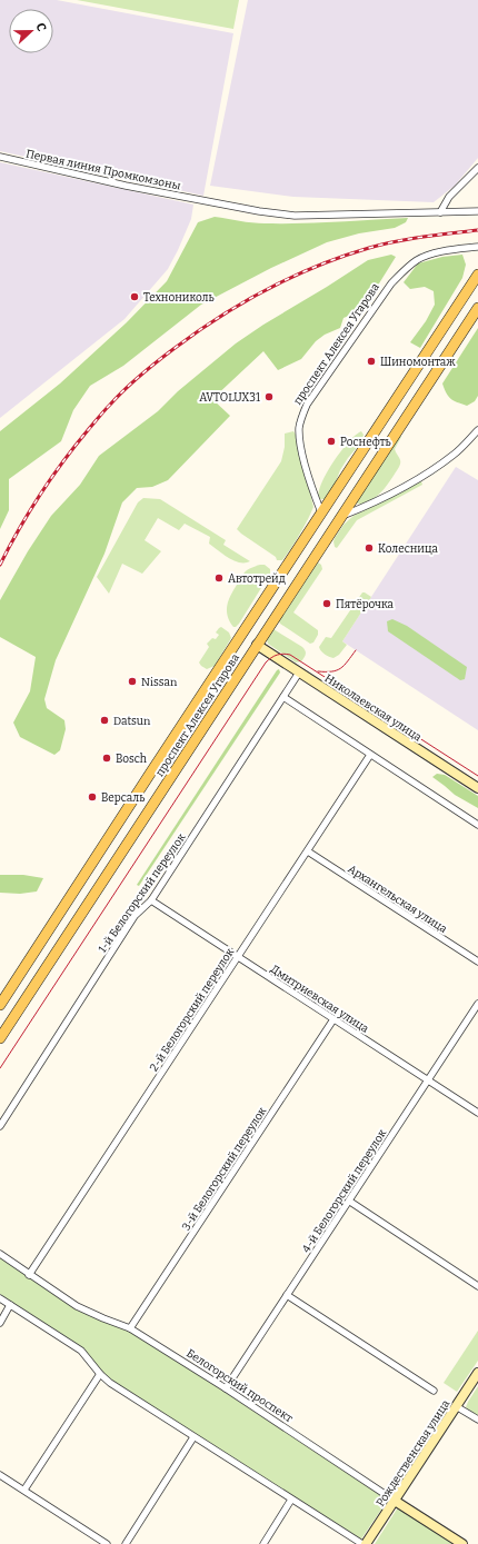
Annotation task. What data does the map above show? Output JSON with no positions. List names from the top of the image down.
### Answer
{
  "streets": {
    "main road": [
      "проспект Алексея Угарова",
      "Николаевская улица",
      "Белогорский проспект",
      "Рождественская улица"
    ],
    "street": [
      "Первая линия Промкомзоны",
      "1-й Белогорский переулок",
      "Архангельская улица",
      "Дмитриевская улица",
      "2-й Белогорский переулок",
      "3-й Белогорский переулок",
      "4-й Белогорский переулок"
    ]
  },
  "crossings": [
    ["проспект Алексея Угарова", "Николаевская улица"],
    ["Николаевская улица", "1-й Белогорский переулок"],
    ["1-й Белогорский переулок", "Дмитриевская улица"],
    ["Архангельская улица", "2-й Белогорский переулок"],
    ["Дмитриевская улица", "2-й Белогорский переулок"],
    ["Дмитриевская улица", "3-й Белогорский переулок"],
    ["Дмитриевская улица", "4-й Белогорский переулок"],
    ["2-й Белогорский переулок", "Белогорский проспект"],
    ["3-й Белогорский переулок", "Белогорский проспект"],
    ["4-й Белогорский переулок", "Белогорский проспект"],
    ["Белогорский проспект", "Рождественская улица"]
  ],
  "places": [
    "Технониколь",
    "Шиномонтаж",
    "AVTOLUX31",
    "Роснефть",
    "Колесница",
    "Автотрейд",
    "Пятёрочка",
    "Nissan",
    "Datsun",
    "Bosch",
    "Версаль"
  ],
  "north": "right"
}
